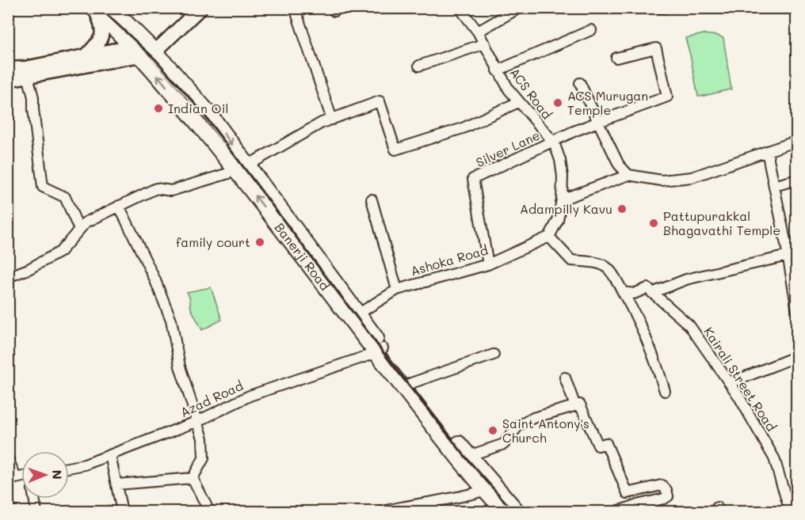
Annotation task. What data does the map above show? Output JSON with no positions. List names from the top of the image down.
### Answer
{
  "streets": {
    "main road": ["Banerji Road"],
    "street": [
      "ACS Road",
      "Silver Lane",
      "Ashoka Road",
      "Kairali Street Road",
      "Azad Road"
    ]
  },
  "crossings": [
    ["ACS Road", "Silver Lane"],
    ["Silver Lane", "Ashoka Road"],
    ["Banerji Road", "Ashoka Road"],
    ["Banerji Road", "Azad Road"]
  ],
  "places": [
    "ACS Murugan Temple",
    "Indian Oil",
    "Adampilly Kavu",
    "Pattupurakkal Bhagavathi Temple",
    "family court",
    "Saint Antony's Church"
  ],
  "north": "right"
}
